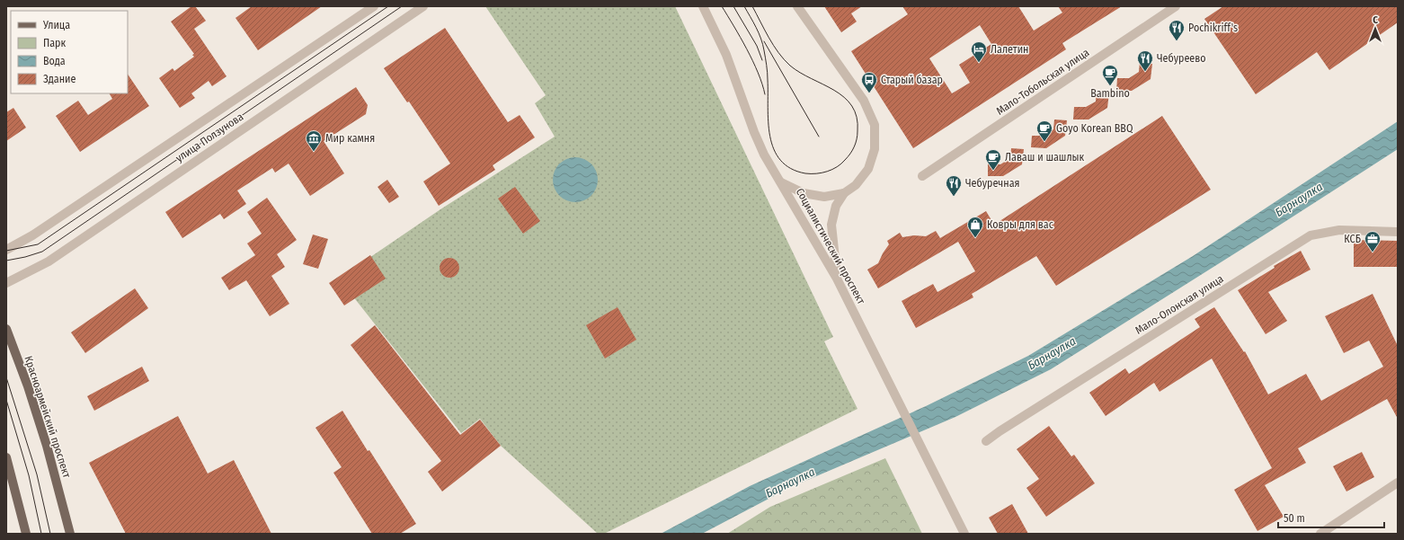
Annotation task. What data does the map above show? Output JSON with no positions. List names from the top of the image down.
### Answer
{
  "streets": {
    "main road": ["Красноармейский проспект"],
    "street": [
      "Мало-Тобольская улица",
      "улица Ползунова",
      "Социалистический проспект",
      "Мало-Олонская улица"
    ]
  },
  "water": ["Барнаулка"],
  "places": {
    "restaurant": ["Pochikriff's", "Чебуреево", "Чебуречная"],
    "hotel": ["Лалетин"],
    "cafe": ["Bambino", "Goyo Korean BBQ", "Лаваш и шашлык"],
    "bus stop": ["Старый базар"],
    "museum": ["Мир камня"],
    "shop": ["Ковры для вас"],
    "office": ["КСБ"]
  },
  "legend": [
    "Улица",
    "Парк",
    "Вода",
    "Здание"
  ],
  "scale_bar": "50 m",
  "north": "top"
}
